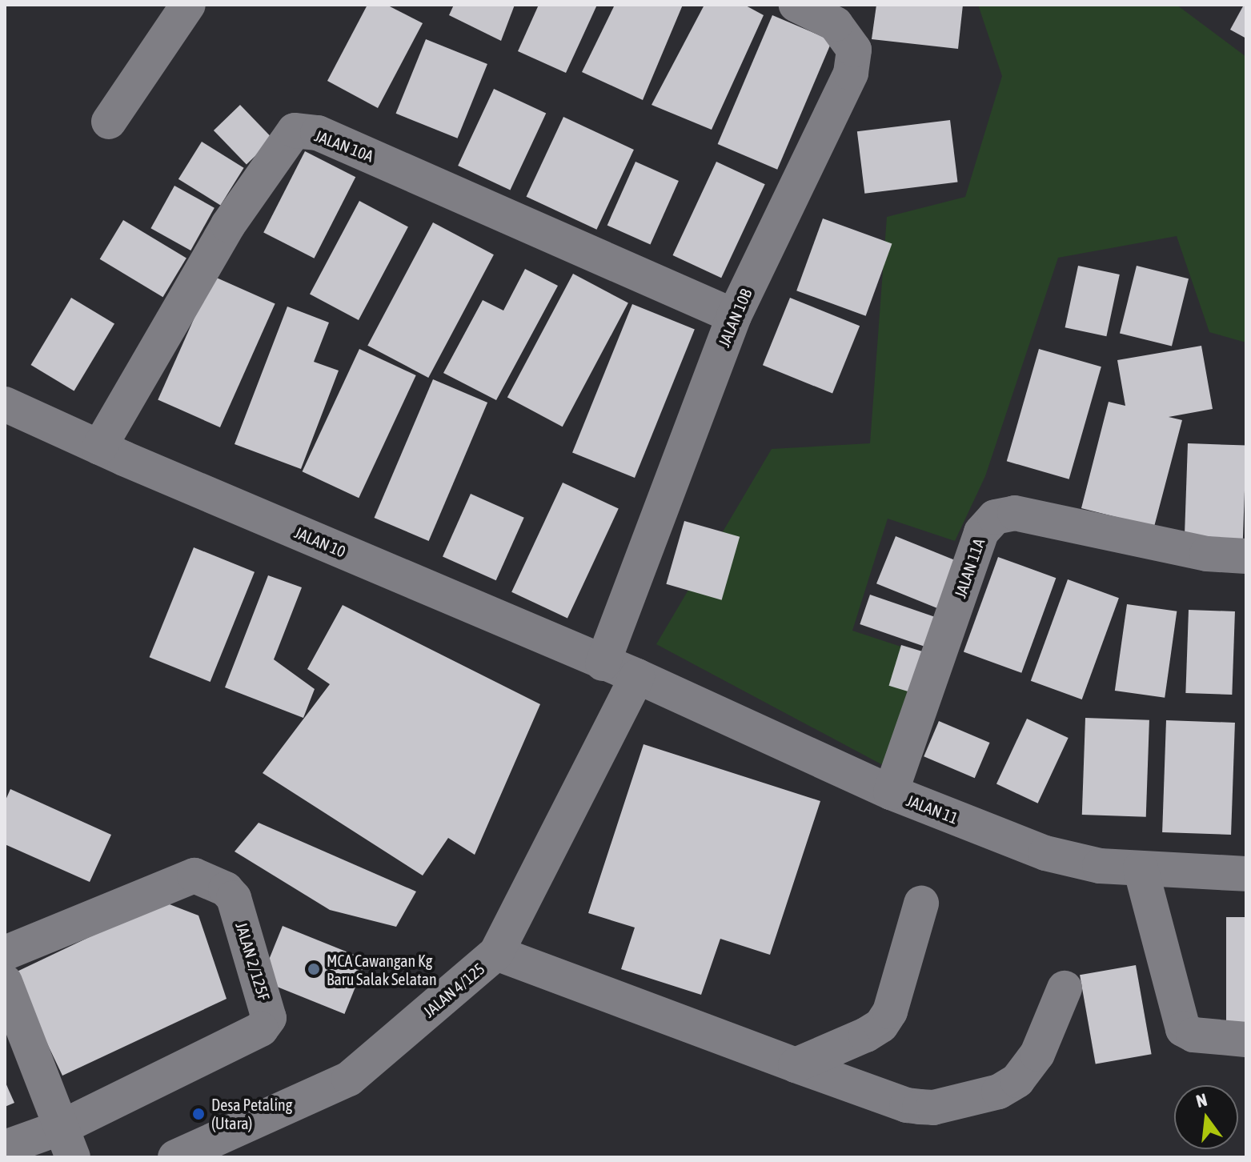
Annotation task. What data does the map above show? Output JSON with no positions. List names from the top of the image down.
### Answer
{
  "streets": {
    "street": [
      "JALAN 10A",
      "JALAN 10B",
      "JALAN 10",
      "JALAN 11A",
      "JALAN 11",
      "JALAN 2/125F",
      "JALAN 4/125"
    ]
  },
  "crossings": [
    ["JALAN 10A", "JALAN 10B"],
    ["JALAN 10A", "JALAN 10"],
    ["JALAN 10B", "JALAN 10"],
    ["JALAN 10", "JALAN 11"],
    ["JALAN 10", "JALAN 4/125"],
    ["JALAN 11A", "JALAN 11"],
    ["JALAN 11", "JALAN 4/125"]
  ],
  "places": ["MCA Cawangan Kg Baru Salak Selatan", "Desa Petaling (Utara)"],
  "north": "top"
}
